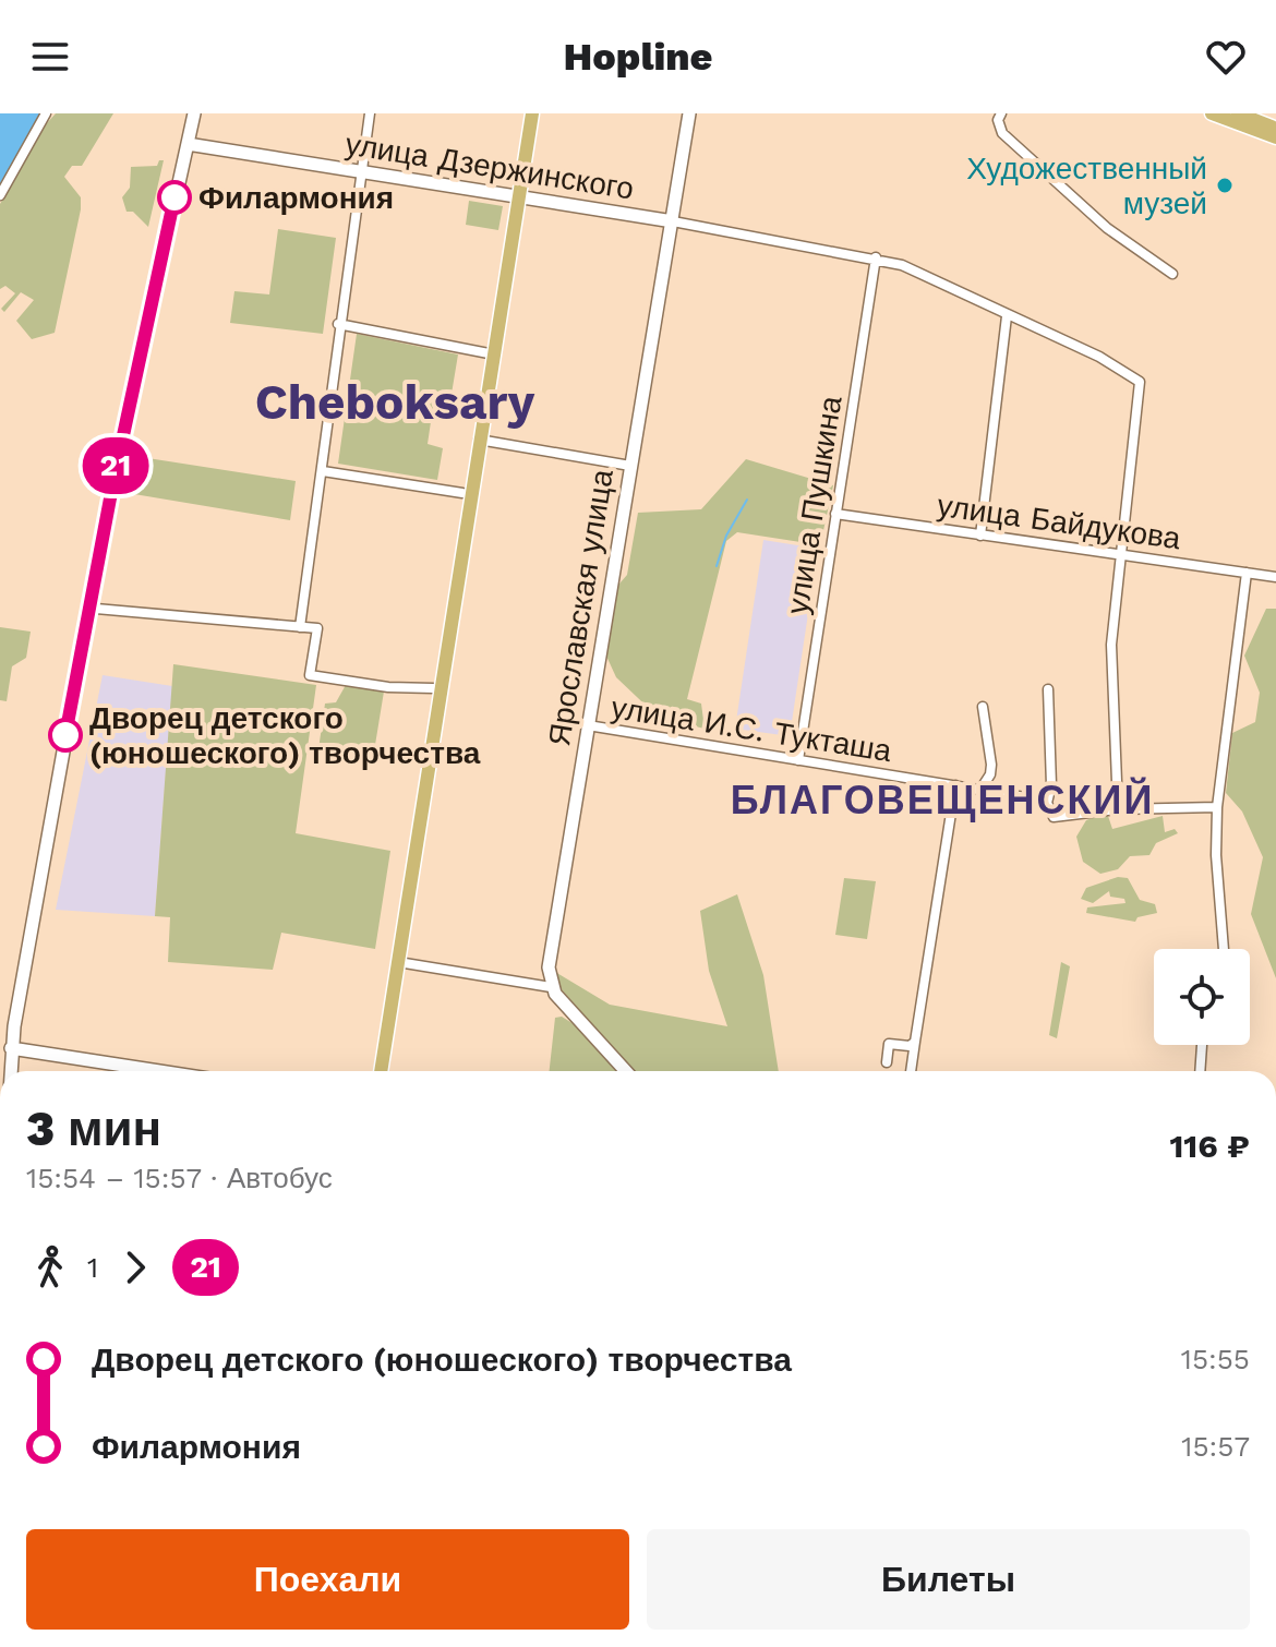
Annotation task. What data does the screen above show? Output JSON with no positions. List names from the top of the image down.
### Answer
{
  "streets": {
    "street": [
      "улица Дзержинского",
      "улица Пушкина",
      "улица Байдукова",
      "Ярославская улица",
      "улица И.С. Тукташа"
    ]
  },
  "crossings": [
    ["улица Дзержинского", "Ярославская улица"],
    ["улица Пушкина", "улица Байдукова"],
    ["улица Пушкина", "улица И.С. Тукташа"],
    ["Ярославская улица", "улица И.С. Тукташа"]
  ],
  "districts": ["Cheboksary", "БЛАГОВЕЩЕНСКИЙ"],
  "places": ["Художественный музей", "Филармония", "Дворец детского (юношеского) творчества"],
  "lines": ["bus line 21"],
  "page": {
    "header": "Hopline",
    "on_map": "21",
    "heading": ["3 мин", "15:54 – 15:57 · Автобус", "116 ₽"],
    "legs": ["1", "21"],
    "list": [
      {
        "name": "Дворец детского (юношеского) творчества",
        "value": "15:55"
      },
      {
        "name": "Филармония",
        "value": "15:57"
      }
    ],
    "buttons": ["Поехали", "Билеты"]
  }
}
